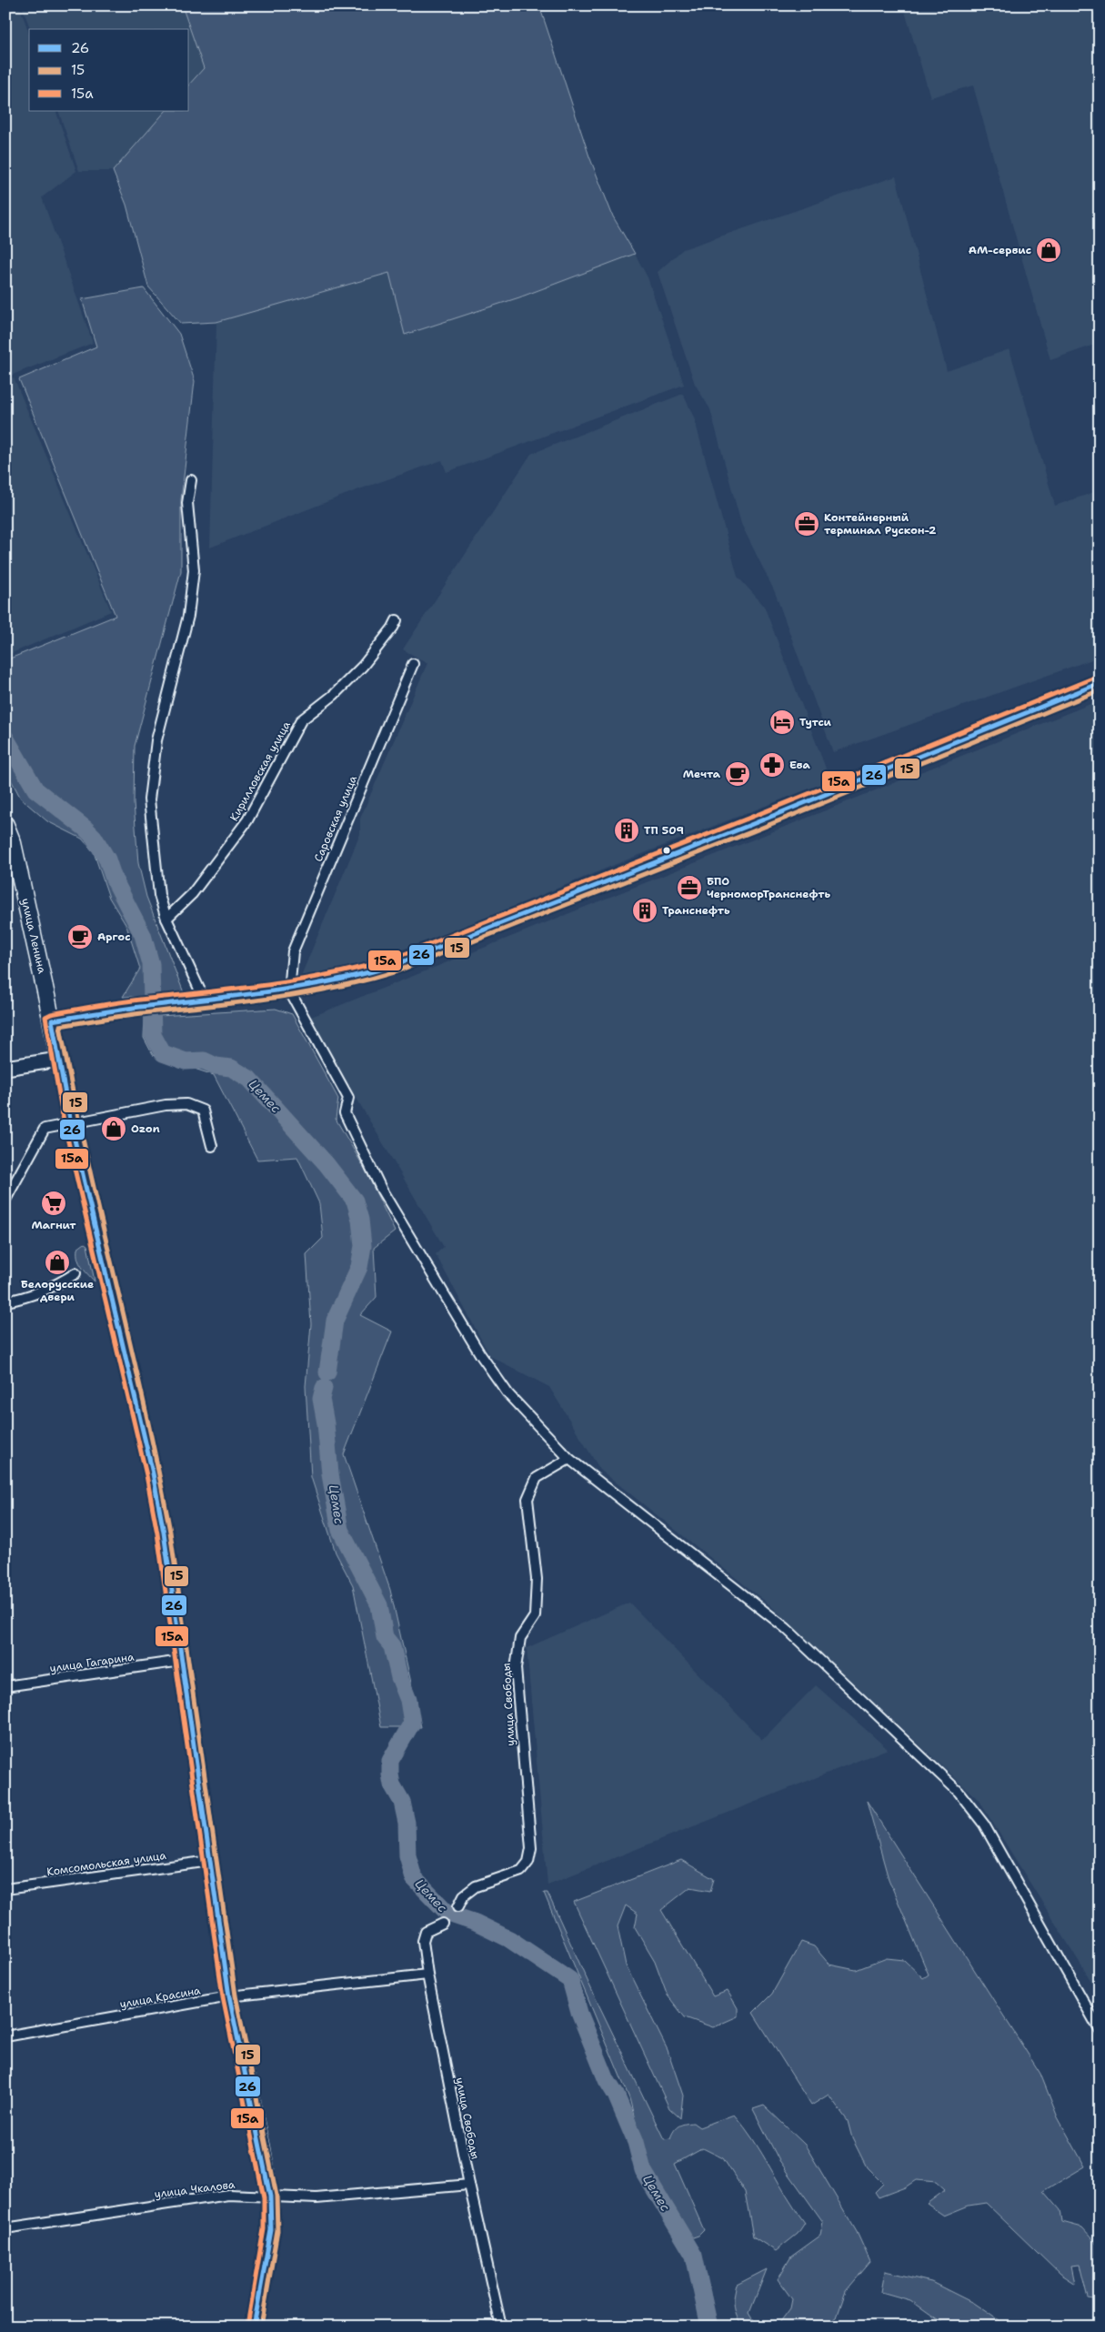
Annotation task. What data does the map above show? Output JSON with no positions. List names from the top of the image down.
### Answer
{
  "streets": {
    "highway": ["улица Ленина"],
    "street": [
      "Кирилловская улица",
      "Саровская улица",
      "улица Гагарина",
      "улица Свободы",
      "Комсомольская улица",
      "улица Красина",
      "улица Чкалова"
    ]
  },
  "crossings": [
    ["улица Свободы", "улица Красина"],
    ["улица Свободы", "улица Чкалова"]
  ],
  "water": ["Цемес"],
  "places": {
    "shop": ["АМ-сервис", "Ozon", "Белорусские двери"],
    "office": ["Контейнерный терминал Рускон-2", "БПО ЧерноморТранснефть"],
    "hotel": ["Тутси"],
    "pharmacy": ["Ева"],
    "cafe": ["Мечта", "Аргос"],
    "building": ["ТП 509", "Транснефть"],
    "supermarket": ["Магнит"]
  },
  "lines": ["transit line 15а", "transit line 26", "transit line 15"],
  "legend": ["26", "15", "15а"]
}
